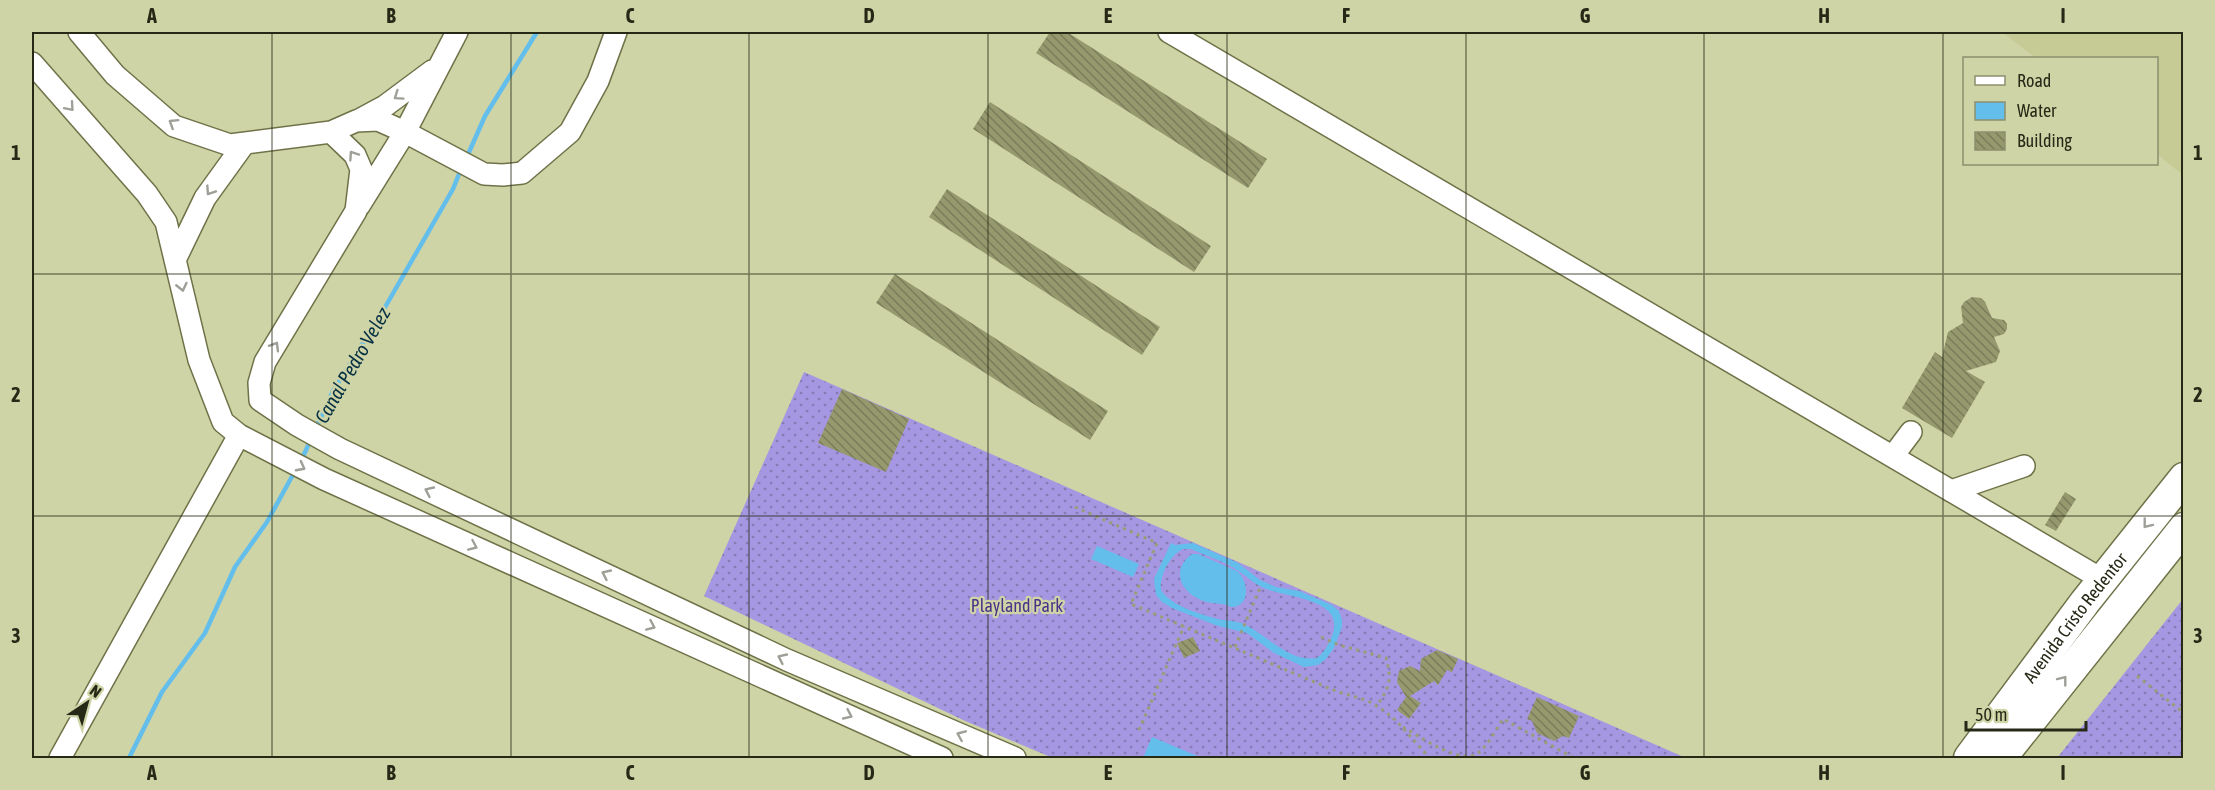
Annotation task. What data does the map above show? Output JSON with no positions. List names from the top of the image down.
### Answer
{
  "streets": {
    "highway": ["Avenida Cristo Redentor"]
  },
  "water": ["Canal Pedro Velez"],
  "parks": ["Playland Park"],
  "legend": ["Road", "Water", "Building"],
  "scale_bar": "50 m",
  "north": "top right",
  "grid": {
    "columns": [
      "A",
      "B",
      "C",
      "D",
      "E",
      "F",
      "G",
      "H",
      "I"
    ],
    "rows": ["1", "2", "3"]
  }
}
